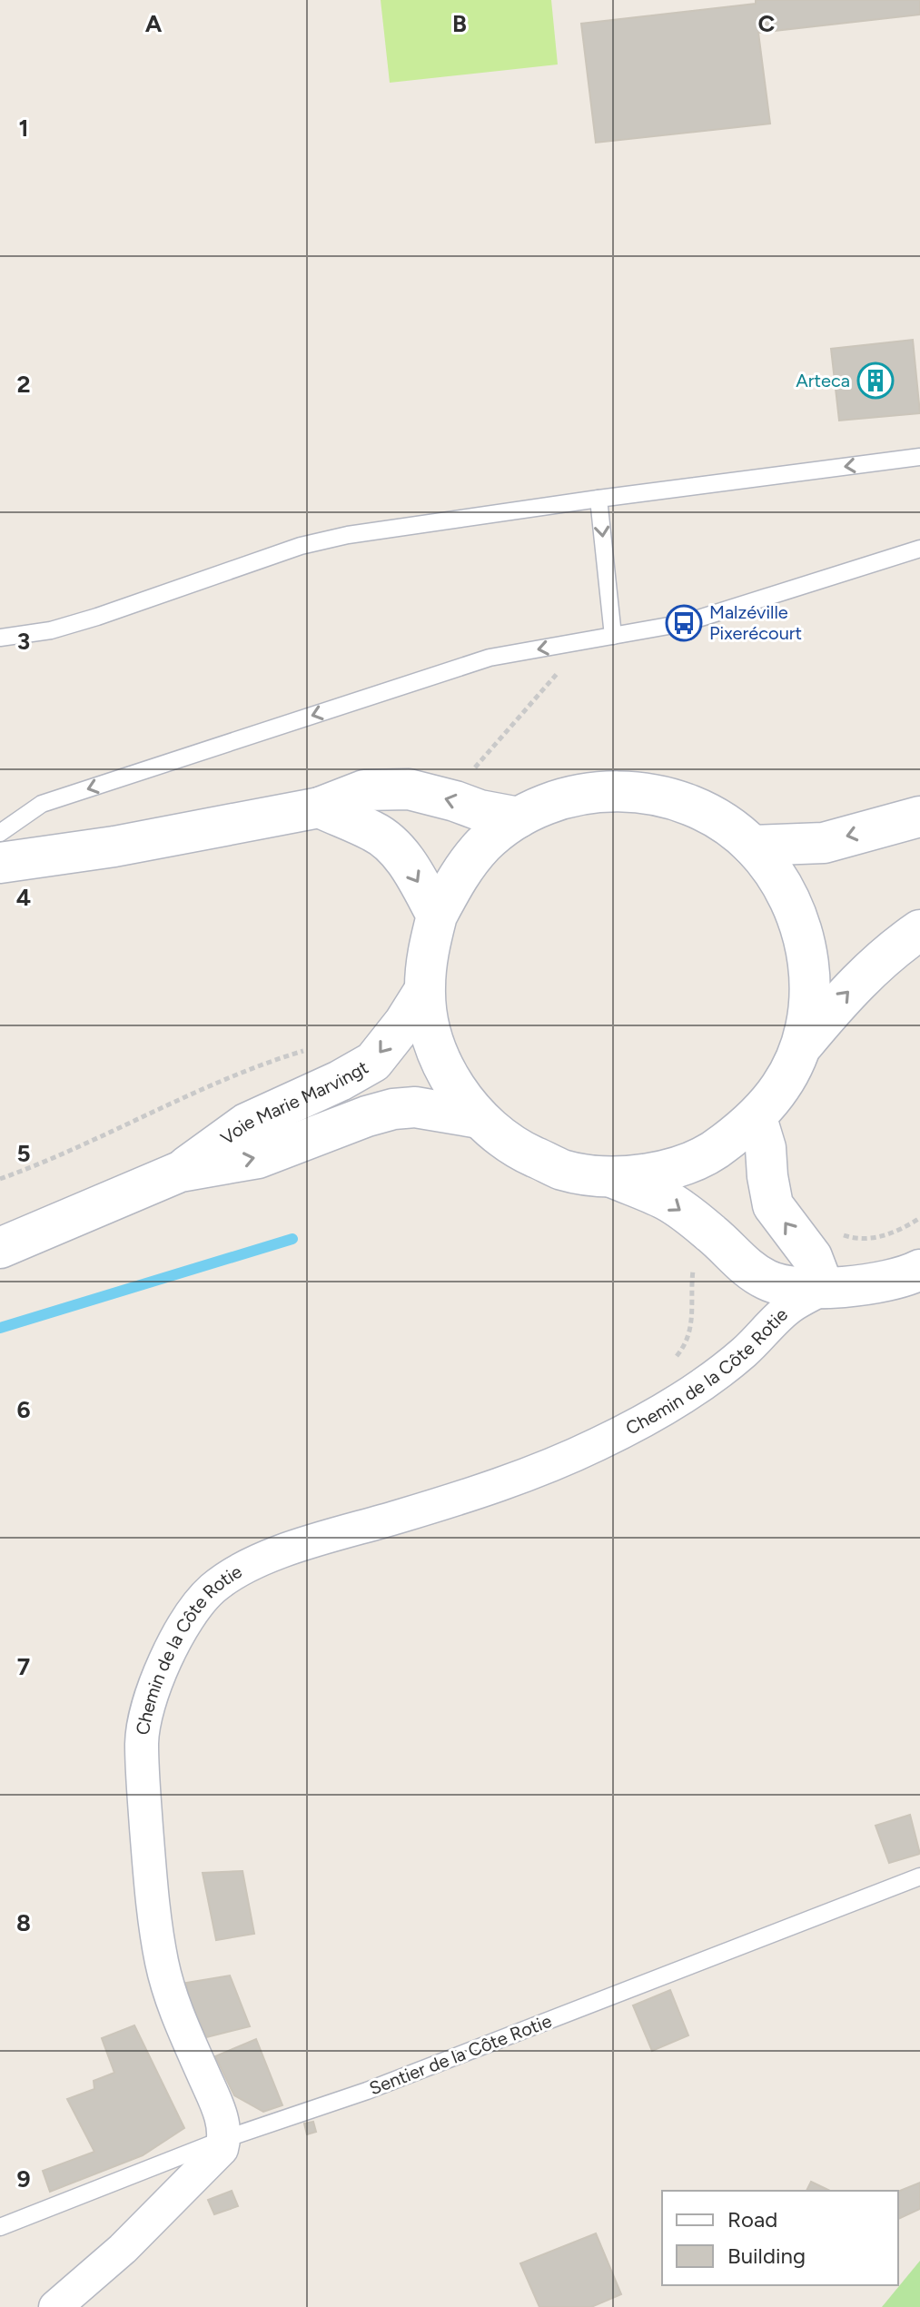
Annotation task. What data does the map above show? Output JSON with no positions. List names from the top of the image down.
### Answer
{
  "streets": {
    "main road": ["Voie Marie Marvingt"],
    "street": ["Chemin de la Côte Rotie"],
    "lane": ["Sentier de la Côte Rotie"]
  },
  "crossings": [
    ["Chemin de la Côte Rotie", "Sentier de la Côte Rotie"]
  ],
  "places": {
    "building": ["Arteca"],
    "bus stop": ["Malzéville Pixerécourt"]
  },
  "legend": ["Road", "Building"],
  "grid": {
    "columns": ["A", "B", "C"],
    "rows": [
      "1",
      "2",
      "3",
      "4",
      "5",
      "6",
      "7",
      "8",
      "9"
    ]
  }
}
